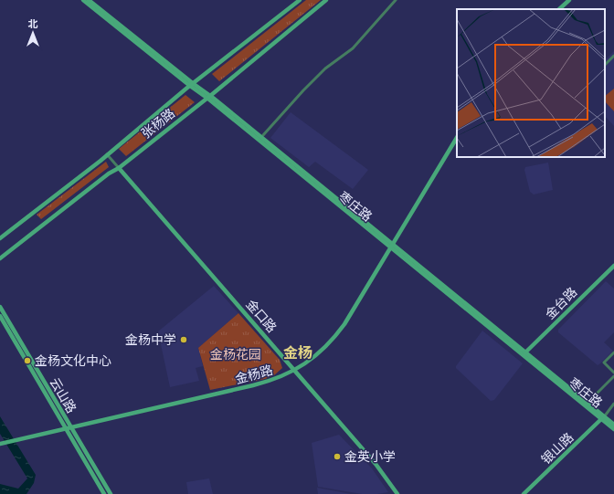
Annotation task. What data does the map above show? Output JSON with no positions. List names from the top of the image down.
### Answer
{
  "streets": {
    "street": [
      "张杨路",
      "枣庄路",
      "金台路",
      "金口路",
      "金杨路",
      "云山路",
      "银山路"
    ]
  },
  "crossings": [
    ["张杨路", "枣庄路"],
    ["张杨路", "金口路"],
    ["枣庄路", "金台路"],
    ["枣庄路", "金杨路"],
    ["枣庄路", "银山路"],
    ["金口路", "金杨路"],
    ["金杨路", "云山路"]
  ],
  "districts": ["金杨"],
  "parks": ["金杨花园"],
  "places": ["金杨中学", "金杨文化中心", "金英小学"],
  "north": "top"
}
